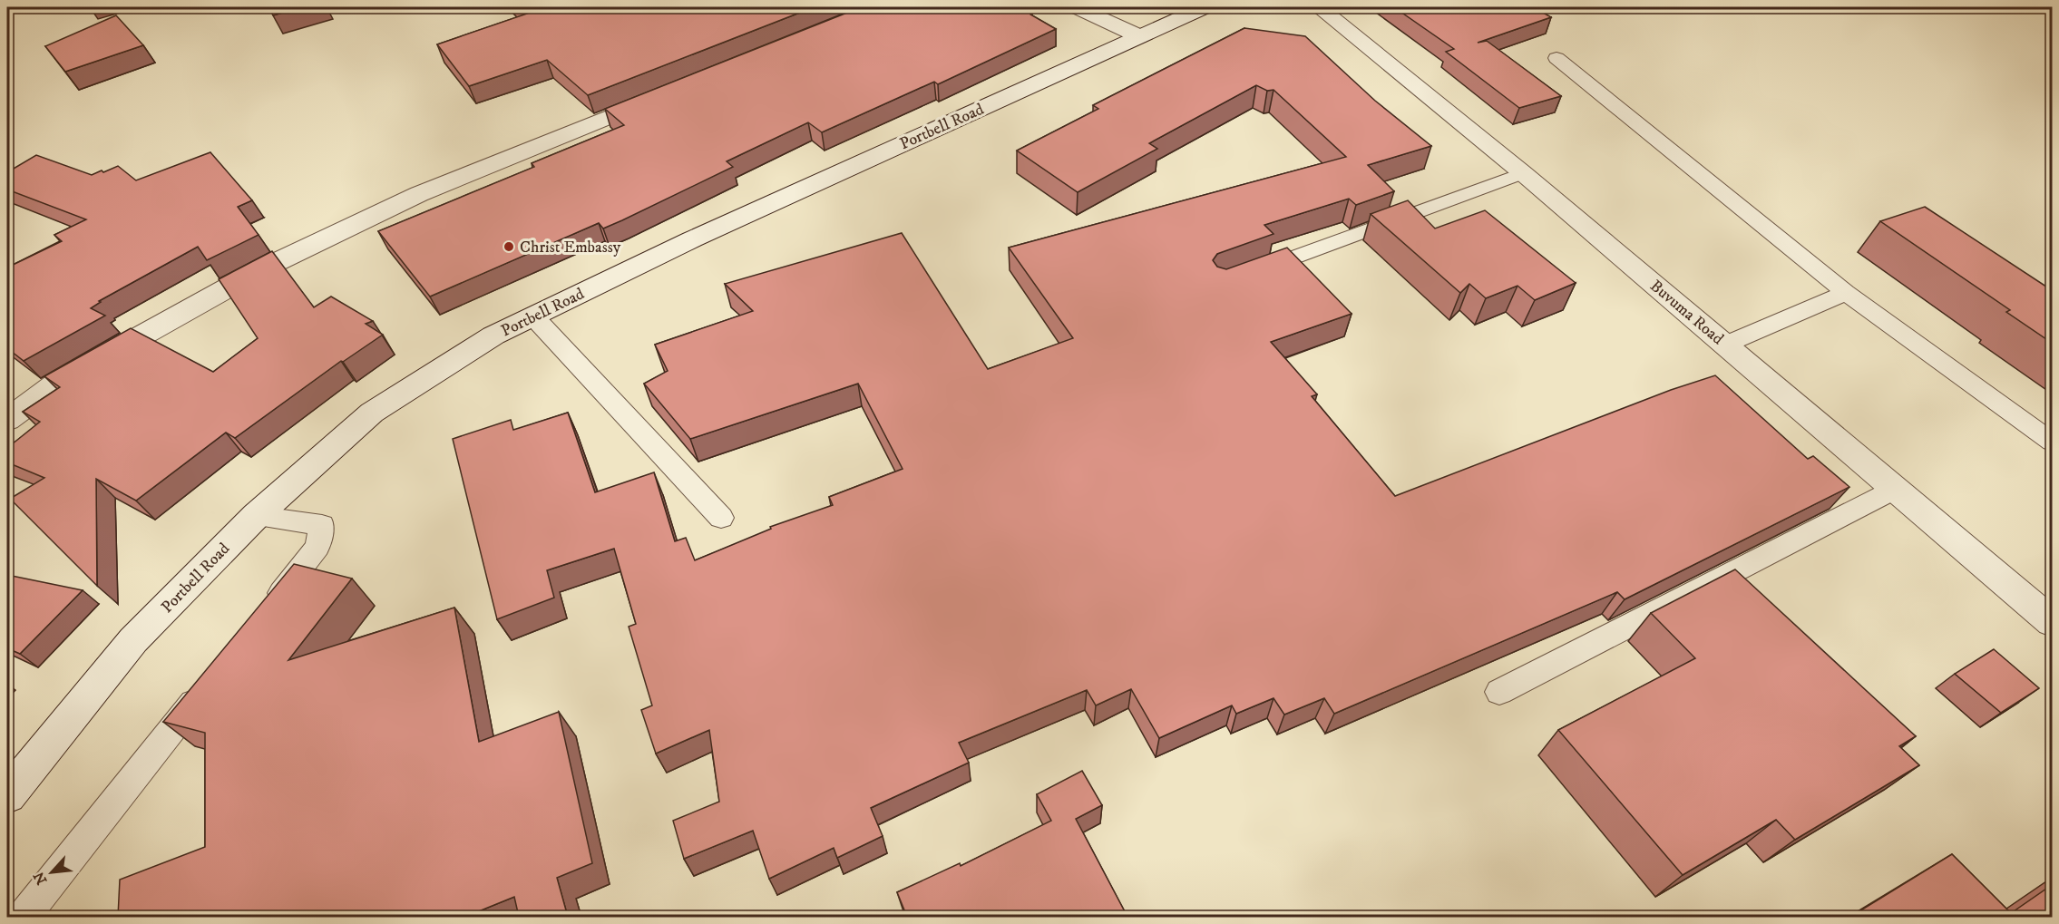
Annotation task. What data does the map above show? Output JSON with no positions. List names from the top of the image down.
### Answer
{
  "streets": {
    "street": ["Portbell Road", "Buvuma Road"]
  },
  "places": ["Christ Embassy"],
  "north": "bottom left"
}
